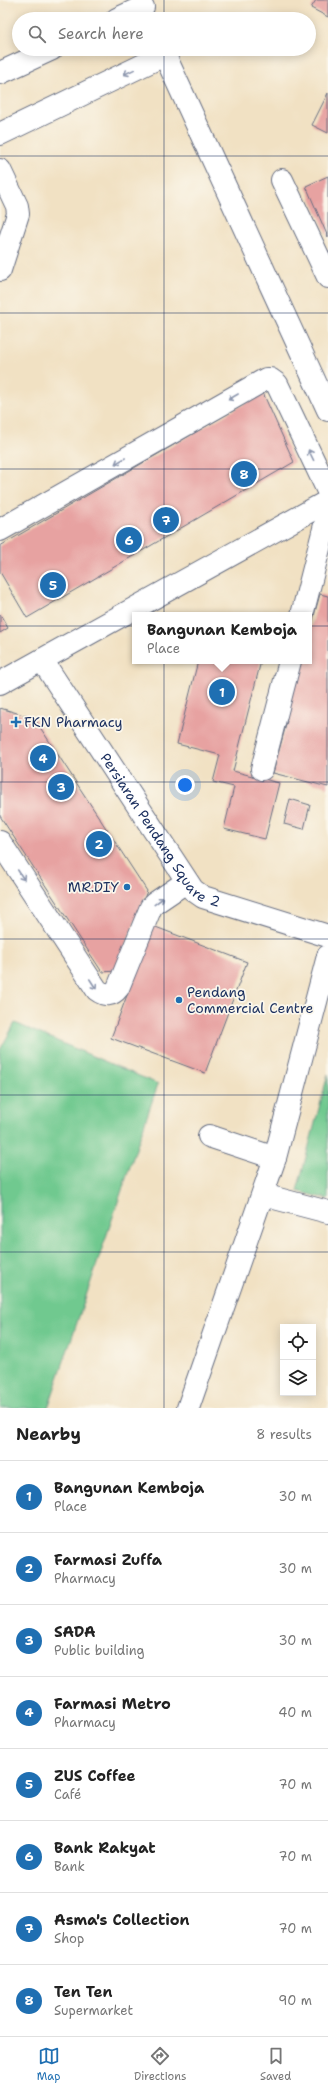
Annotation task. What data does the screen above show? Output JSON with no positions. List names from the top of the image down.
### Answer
{
  "streets": {
    "street": ["Persiaran Pendang Square 2"]
  },
  "places": {
    "health": ["FKN Pharmacy"],
    "other": ["MR.DIY", "Pendang Commercial Centre"]
  },
  "page": {
    "search": "Search here",
    "pins": [
      "8",
      "7",
      "6",
      "5",
      "1",
      "4",
      "3",
      "2"
    ],
    "popup": ["Bangunan Kemboja", "Place"],
    "heading": ["Nearby", "8 results"],
    "list": [
      {
        "mark": "1",
        "name": "Bangunan Kemboja",
        "note": "Place",
        "value": "30 m"
      },
      {
        "mark": "2",
        "name": "Farmasi Zuffa",
        "note": "Pharmacy",
        "value": "30 m"
      },
      {
        "mark": "3",
        "name": "SADA",
        "note": "Public building",
        "value": "30 m"
      },
      {
        "mark": "4",
        "name": "Farmasi Metro",
        "note": "Pharmacy",
        "value": "40 m"
      },
      {
        "mark": "5",
        "name": "ZUS Coffee",
        "note": "Café",
        "value": "70 m"
      },
      {
        "mark": "6",
        "name": "Bank Rakyat",
        "note": "Bank",
        "value": "70 m"
      },
      {
        "mark": "7",
        "name": "Asma's Collection",
        "note": "Shop",
        "value": "70 m"
      },
      {
        "mark": "8",
        "name": "Ten Ten",
        "note": "Supermarket",
        "value": "90 m"
      }
    ],
    "nav": ["Map", "Directions", "Saved"]
  }
}
